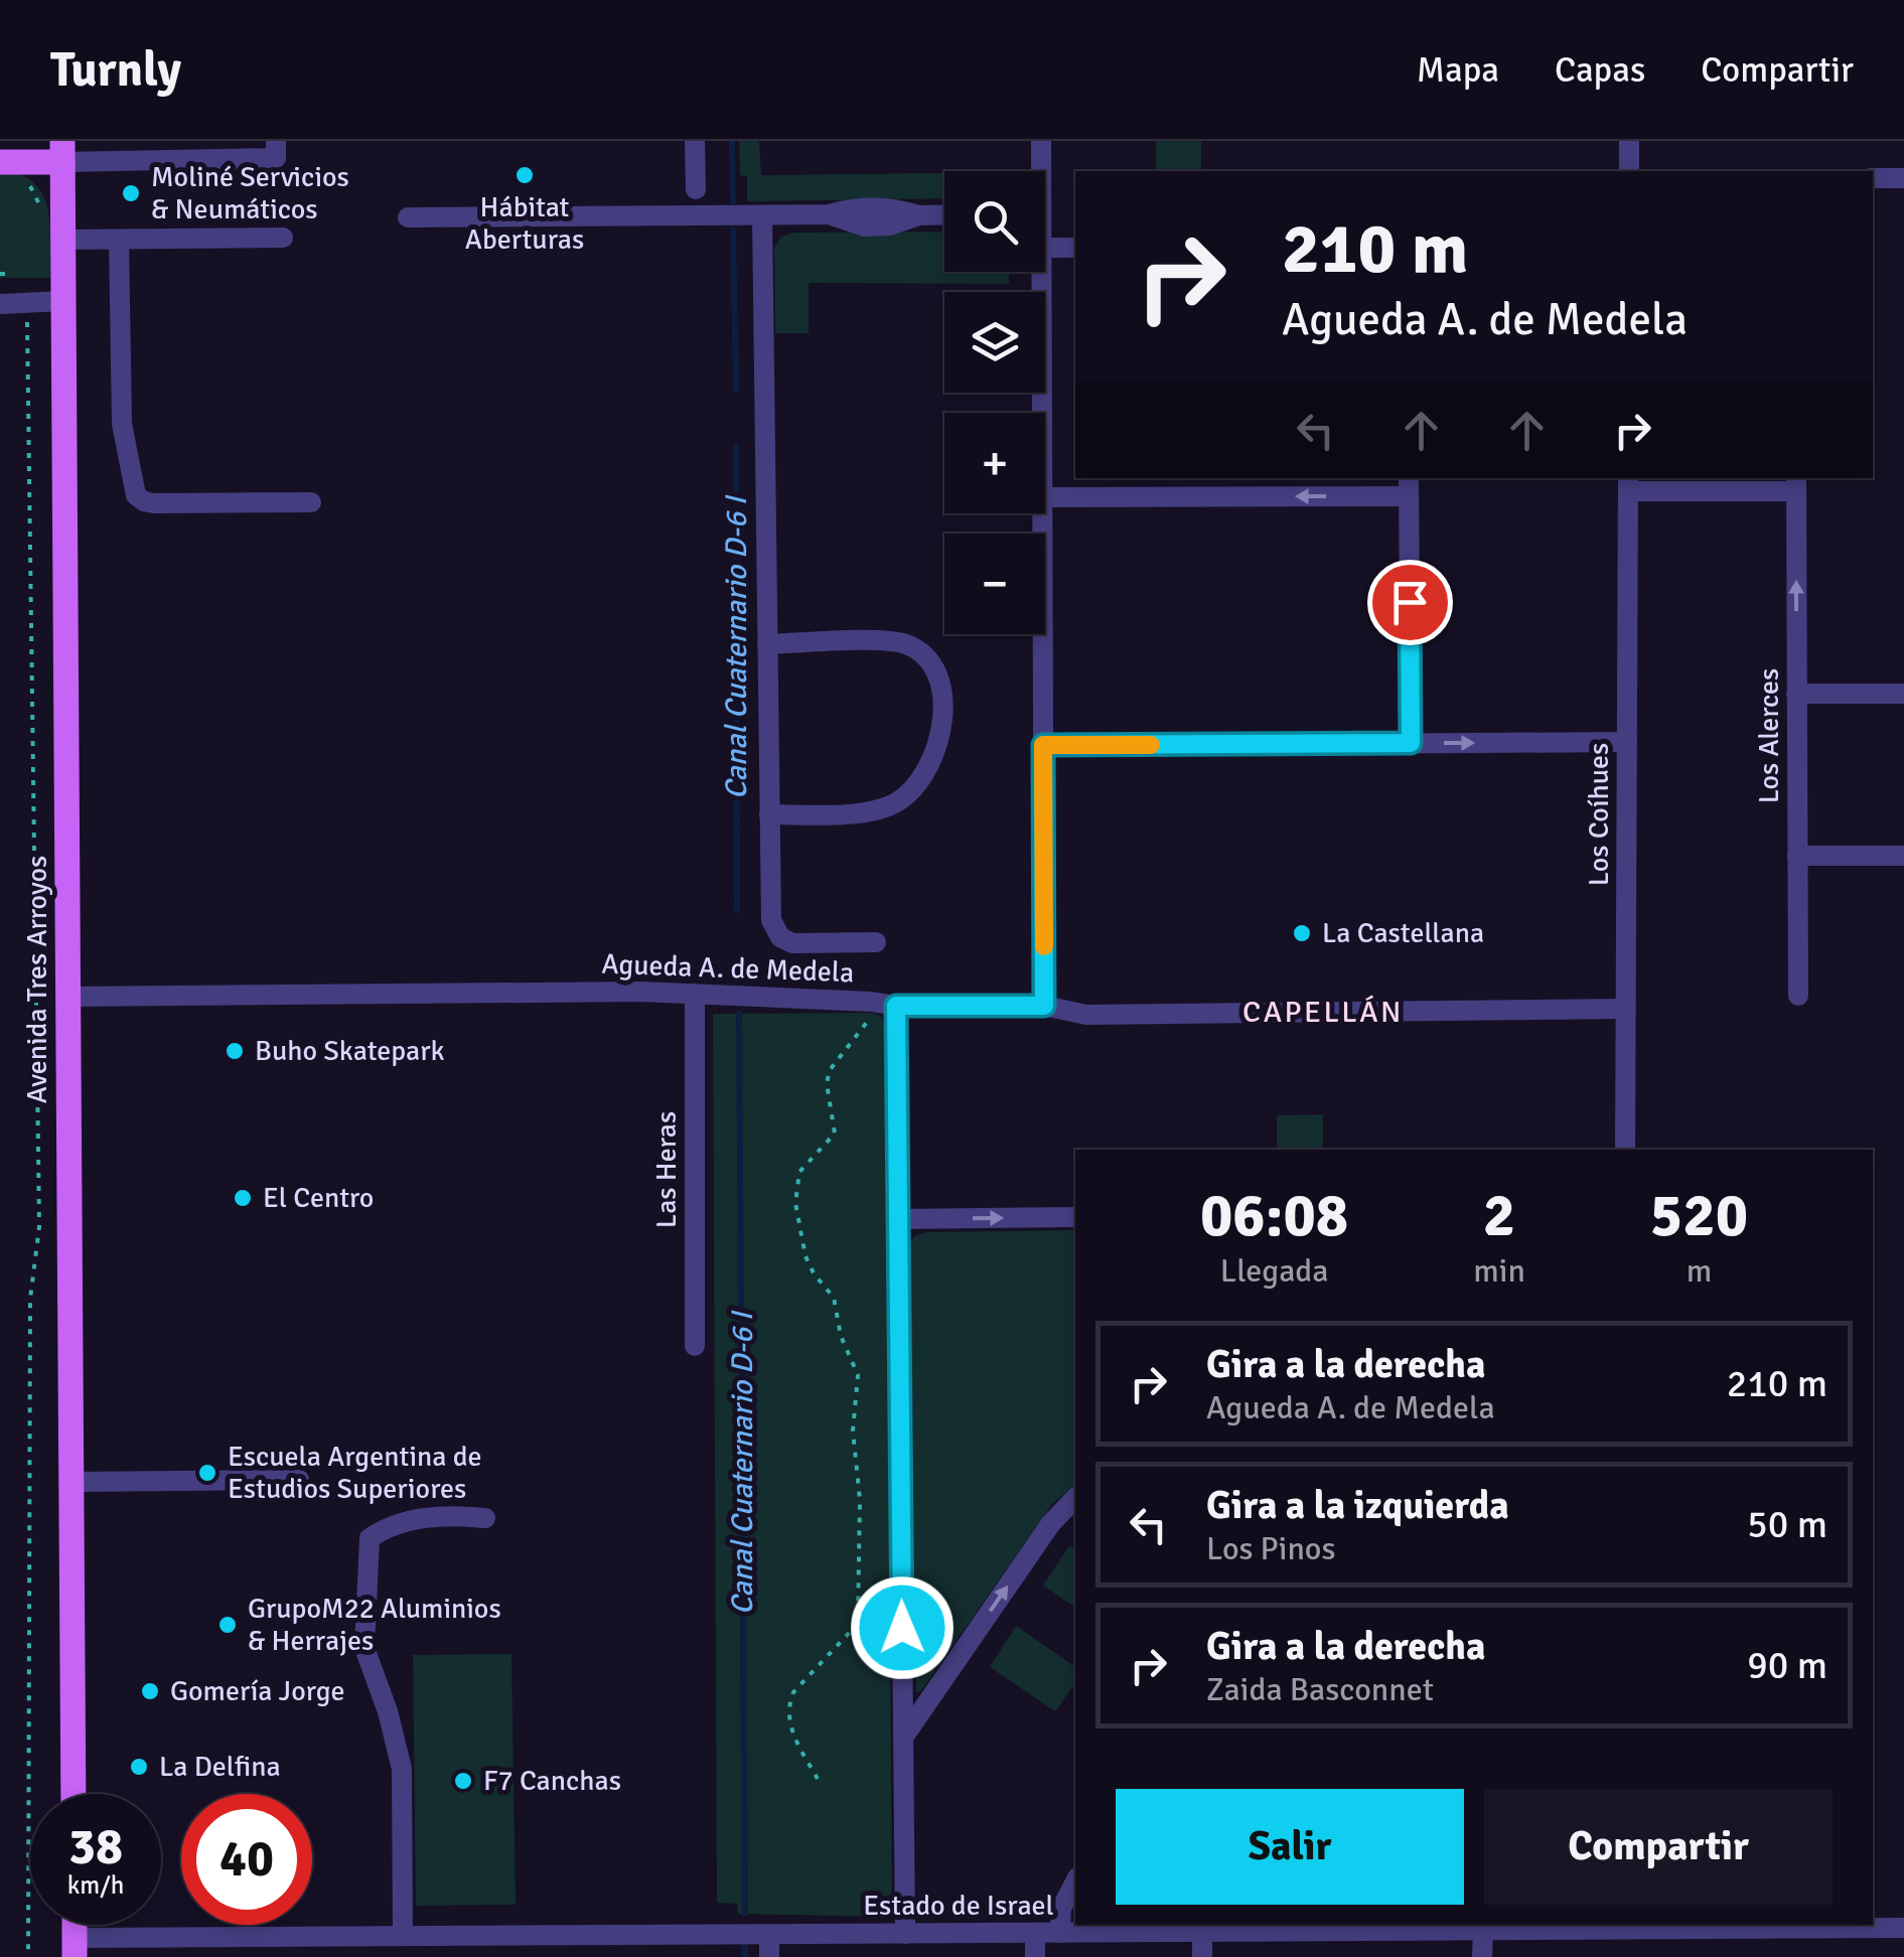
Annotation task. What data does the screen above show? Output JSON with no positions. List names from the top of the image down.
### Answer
{
  "streets": {
    "main road": ["Avenida Tres Arroyos"],
    "street": [
      "Los Alerces",
      "Los Coíhues",
      "Agueda A. de Medela",
      "Las Heras",
      "Estado de Israel"
    ]
  },
  "crossings": [
    ["Los Coíhues", "Agueda A. de Medela"],
    ["Agueda A. de Medela", "Avenida Tres Arroyos"],
    ["Agueda A. de Medela", "Las Heras"]
  ],
  "one_way": ["Los Alerces"],
  "districts": ["CAPELLÁN"],
  "water": ["Canal Cuaternario D-6 I"],
  "places": [
    "Hábitat Aberturas",
    "Moliné Servicios & Neumáticos",
    "La Castellana",
    "Buho Skatepark",
    "El Centro",
    "Escuela Argentina de Estudios Superiores",
    "GrupoM22 Aluminios & Herrajes",
    "Gomería Jorge",
    "La Delfina",
    "F7 Canchas"
  ],
  "page": {
    "header": "Turnly",
    "nav": ["Mapa", "Capas", "Compartir"],
    "map_buttons": ["+", "−"],
    "turn": ["210 m", "Agueda A. de Medela"],
    "eta": [
      "06:08",
      "Llegada",
      "2",
      "min",
      "520",
      "m"
    ],
    "list": [
      {
        "name": "Gira a la derecha",
        "note": "Agueda A. de Medela",
        "value": "210 m"
      },
      {
        "name": "Gira a la izquierda",
        "note": "Los Pinos",
        "value": "50 m"
      },
      {
        "name": "Gira a la derecha",
        "note": "Zaida Basconnet",
        "value": "90 m"
      }
    ],
    "buttons": ["Salir", "Compartir"],
    "speed": "38 km/h",
    "limit": "40"
  }
}
